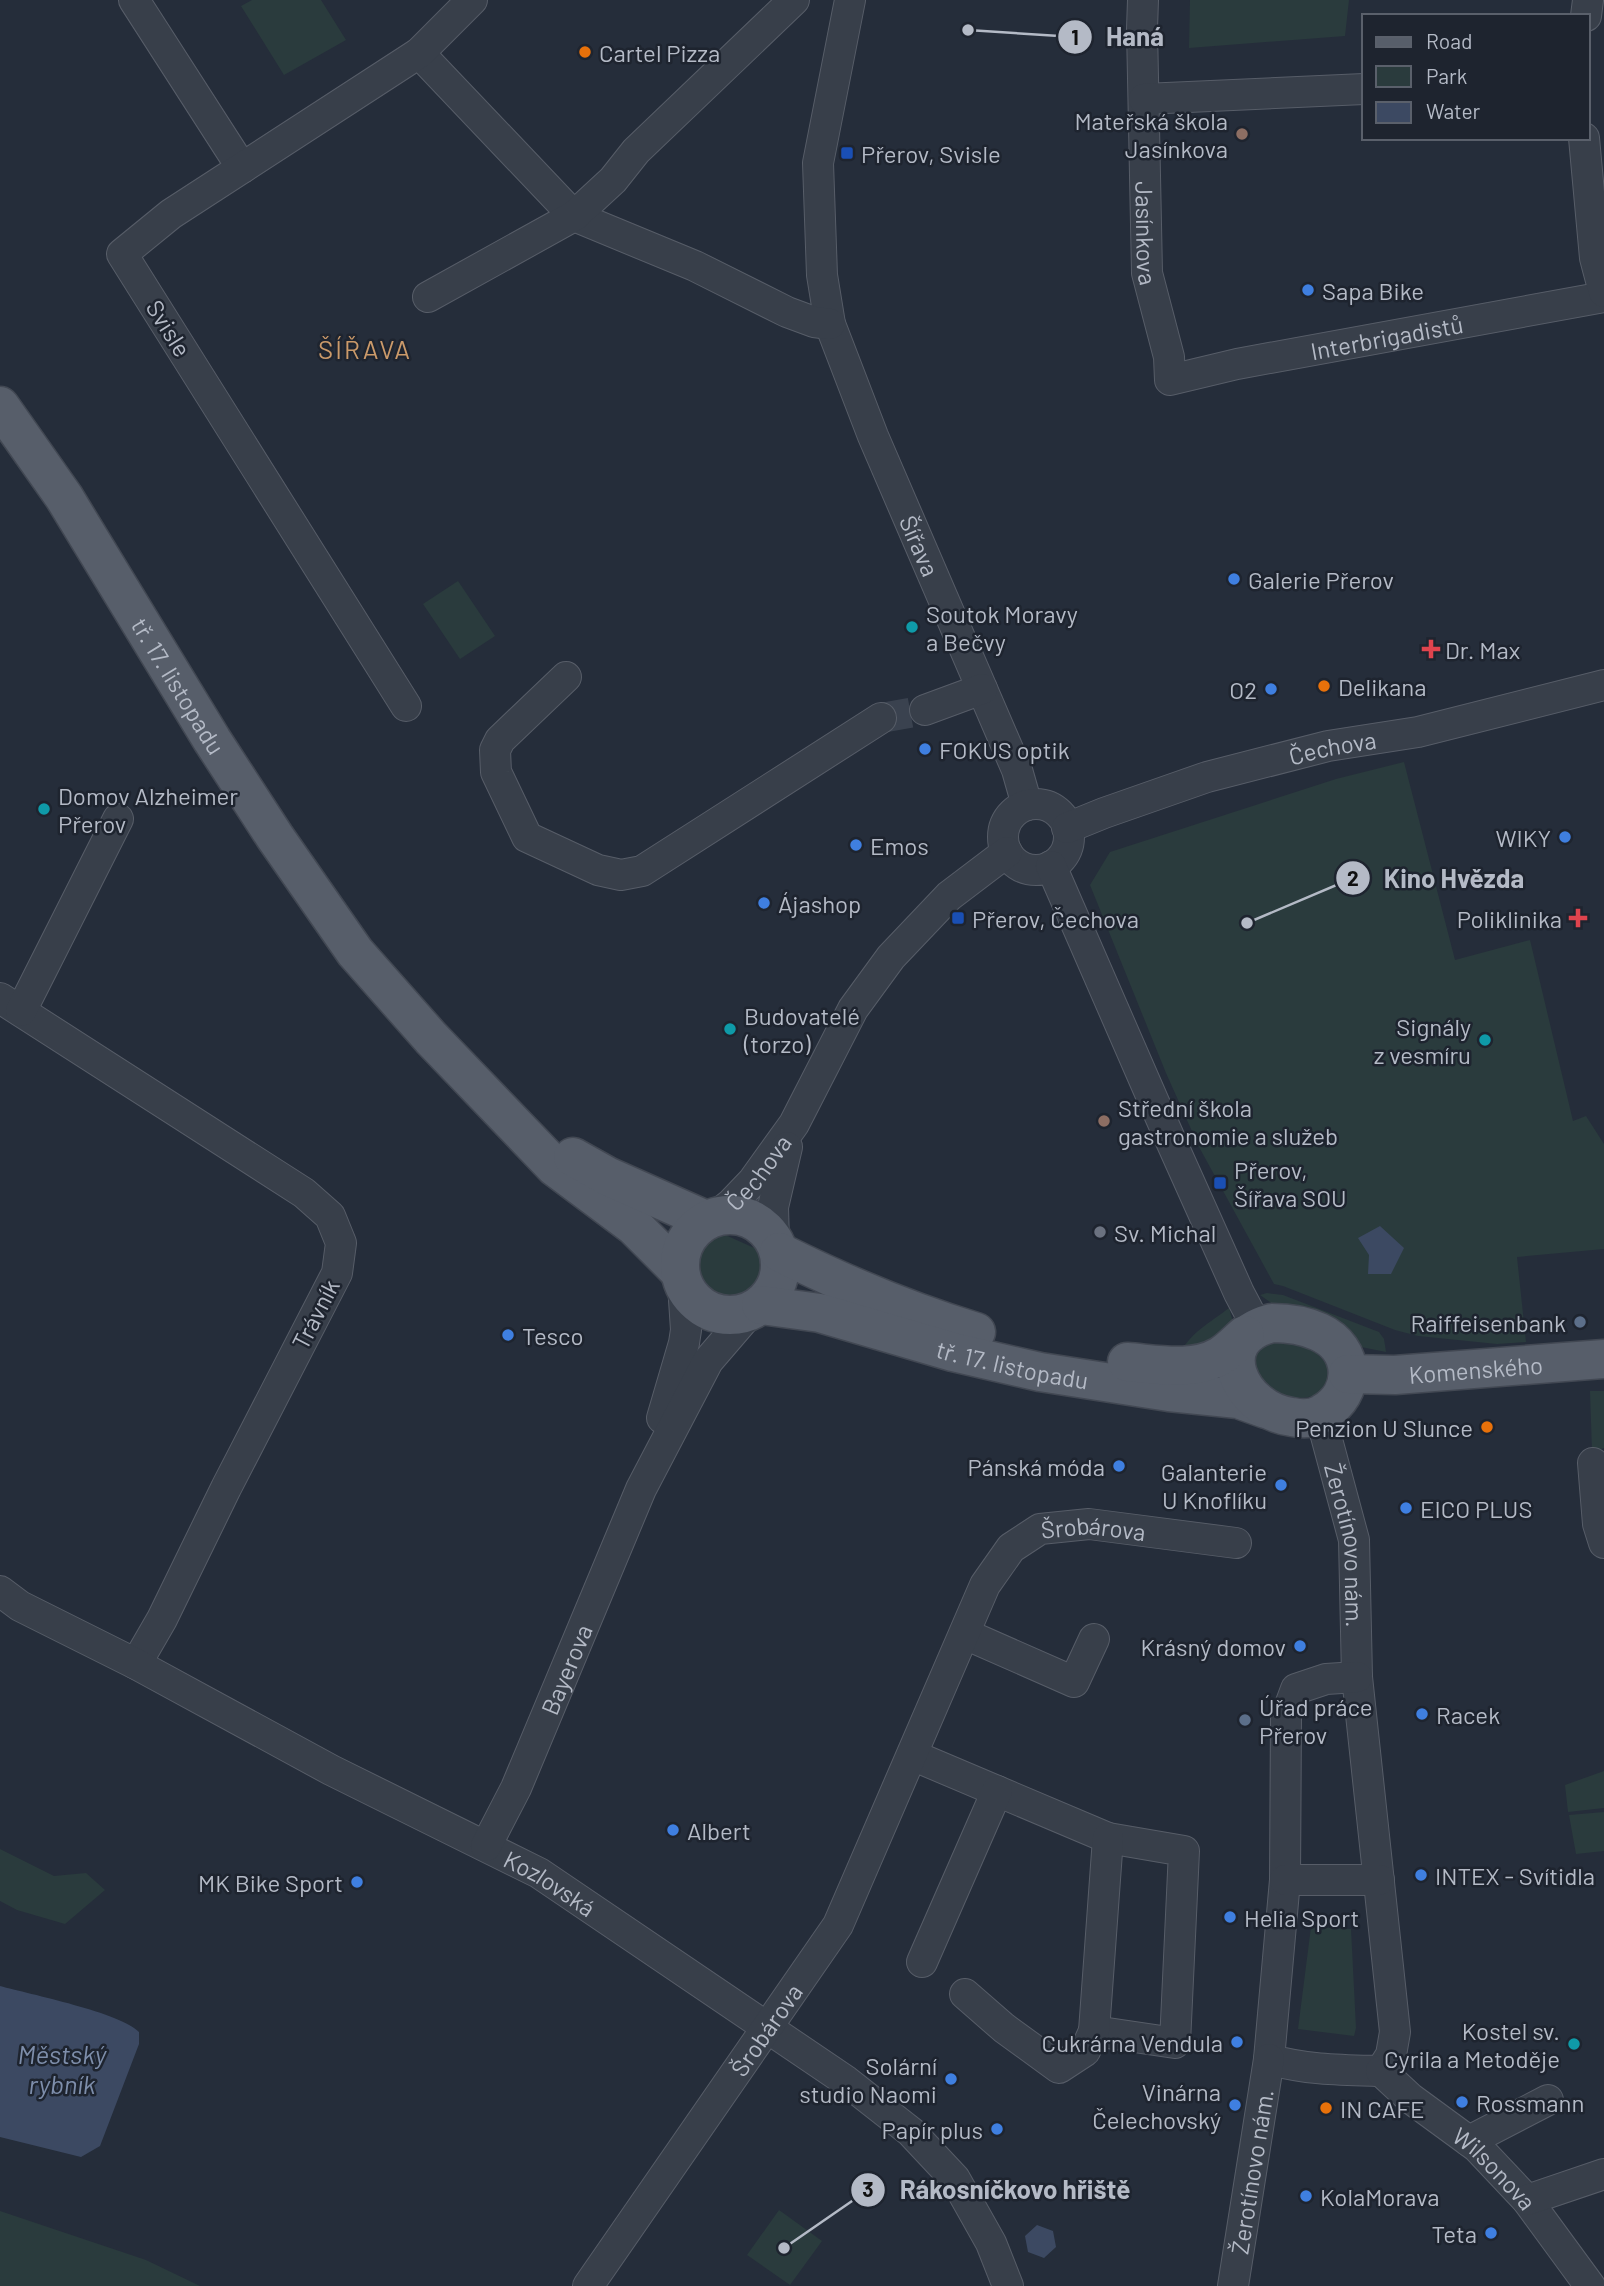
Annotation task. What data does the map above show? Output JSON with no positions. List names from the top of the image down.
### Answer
{
  "streets": {
    "main road": ["tř. 17. listopadu", "Komenského"],
    "street": [
      "Jasínkova",
      "Svisle",
      "Interbrigadistů",
      "Šířava",
      "Čechova",
      "Trávník",
      "Šrobárova",
      "Žerotínovo nám.",
      "Bayerova",
      "Kozlovská",
      "Wilsonova"
    ]
  },
  "crossings": [
    ["Jasínkova", "Interbrigadistů"],
    ["Šířava", "Čechova"],
    ["tř. 17. listopadu", "Čechova"],
    ["tř. 17. listopadu", "Komenského"],
    ["tř. 17. listopadu", "Žerotínovo nám."],
    ["tř. 17. listopadu", "Bayerova"],
    ["Čechova", "Bayerova"],
    ["Trávník", "Kozlovská"],
    ["Komenského", "Žerotínovo nám."],
    ["Šrobárova", "Kozlovská"],
    ["Žerotínovo nám.", "Wilsonova"],
    ["Bayerova", "Kozlovská"]
  ],
  "districts": ["ŠÍŘAVA"],
  "water": ["Městský rybník"],
  "places": {
    "other": [
      "Haná",
      "Cartel Pizza",
      "Mateřská škola Jasínkova",
      "Sapa Bike",
      "Galerie Přerov",
      "Soutok Moravy a Bečvy",
      "Delikana",
      "O2",
      "FOKUS optik",
      "Domov Alzheimer Přerov",
      "WIKY",
      "Emos",
      "Ájashop",
      "Kino Hvězda",
      "Budovatelé (torzo)",
      "Signály z vesmíru",
      "Střední škola gastronomie a služeb",
      "Sv. Michal",
      "Raiffeisenbank",
      "Tesco",
      "Penzion U Slunce",
      "Pánská móda",
      "Galanterie U Knoflíku",
      "EICO PLUS",
      "Krásný domov",
      "Racek",
      "Úřad práce Přerov",
      "Albert",
      "INTEX - Svítidla",
      "MK Bike Sport",
      "Helia Sport",
      "Cukrárna Vendula",
      "Kostel sv. Cyrila a Metoděje",
      "Solární studio Naomi",
      "Rossmann",
      "Vinárna Čelechovský",
      "IN CAFE",
      "Papír plus",
      "KolaMorava",
      "Teta",
      "Rákosníčkovo hřiště"
    ],
    "transit": ["Přerov, Svisle", "Přerov, Čechova", "Přerov, Šířava SOU"],
    "health": ["Dr. Max", "Poliklinika"]
  },
  "legend": ["Road", "Park", "Water"]
}
